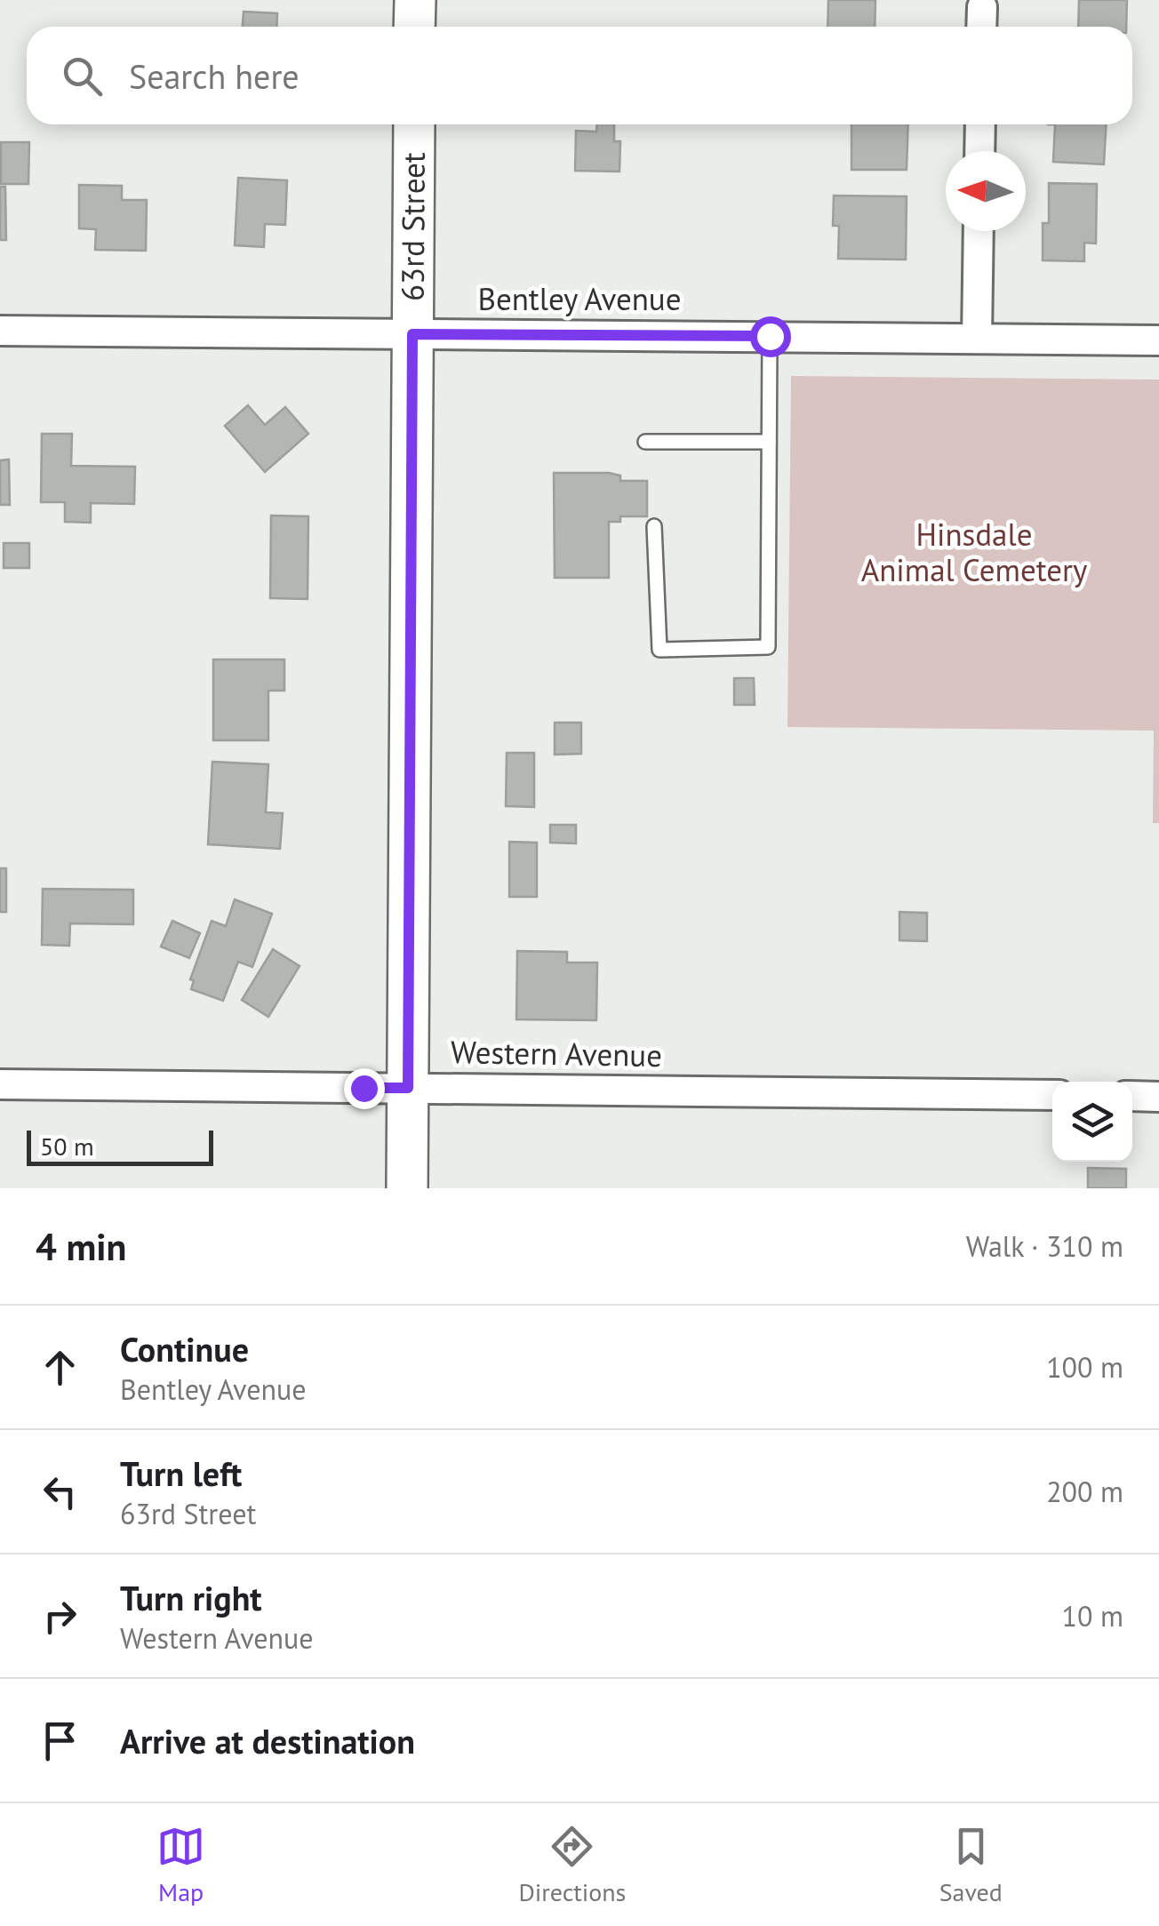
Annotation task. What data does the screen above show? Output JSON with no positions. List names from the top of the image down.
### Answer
{
  "streets": {
    "main road": ["63rd Street"],
    "street": ["Bentley Avenue", "Western Avenue"]
  },
  "crossings": [
    ["63rd Street", "Bentley Avenue"],
    ["63rd Street", "Western Avenue"]
  ],
  "parks": ["Hinsdale Animal Cemetery"],
  "scale_bar": "50 m",
  "north": "left",
  "page": {
    "search": "Search here",
    "scale": "50 m",
    "heading": ["4 min", "Walk · 310 m"],
    "list": [
      ["Continue", "Bentley Avenue", "100 m"],
      ["Turn left", "63rd Street", "200 m"],
      ["Turn right", "Western Avenue", "10 m"],
      "Arrive at destination"
    ],
    "nav": ["Map", "Directions", "Saved"]
  }
}
